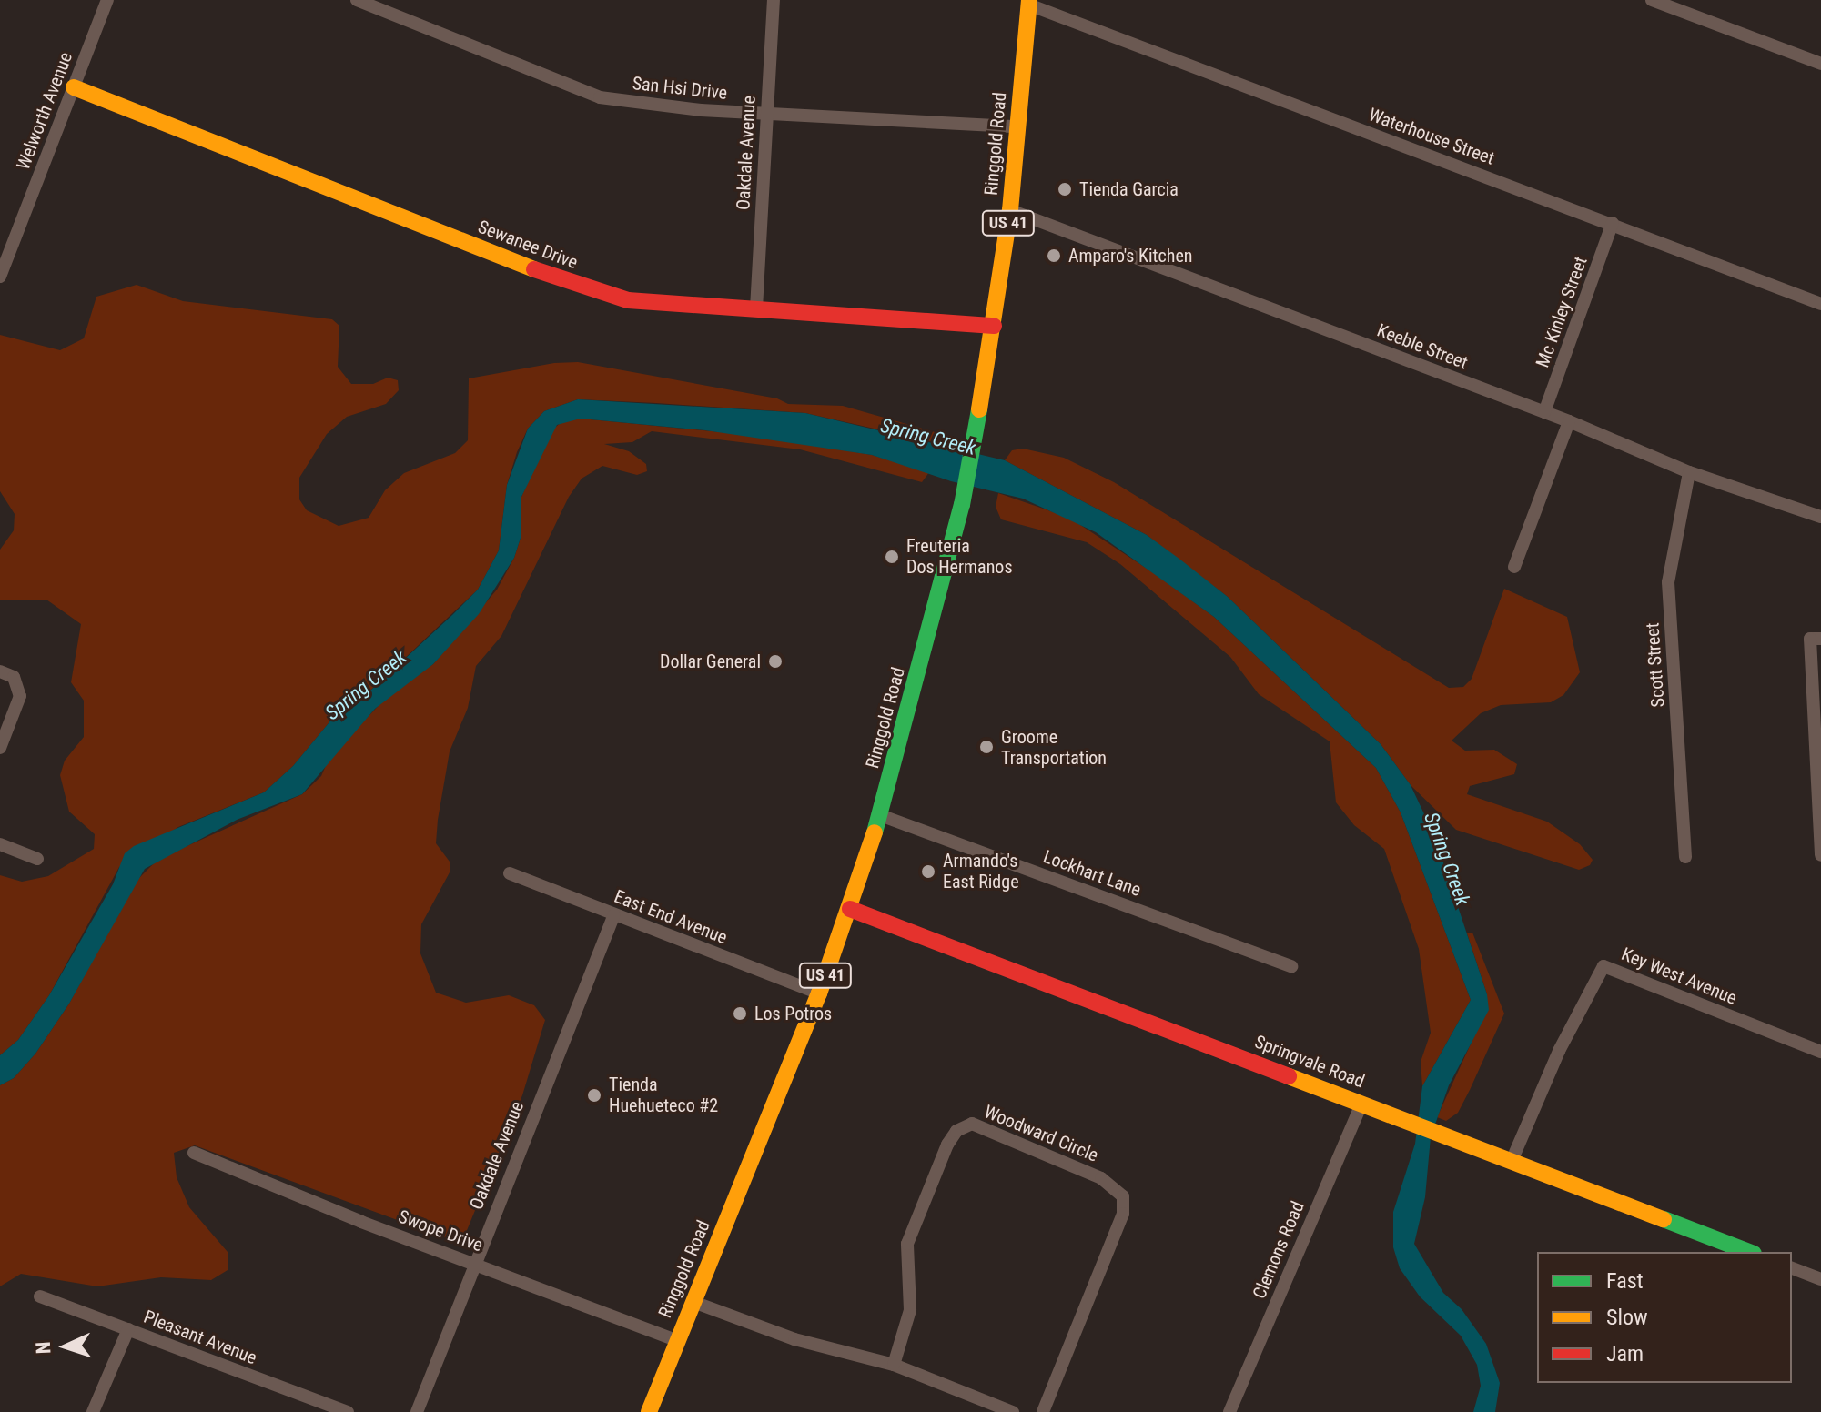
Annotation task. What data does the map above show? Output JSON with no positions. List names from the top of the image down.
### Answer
{
  "streets": {
    "street": [
      "San Hsi Drive",
      "Welworth Avenue",
      "Waterhouse Street",
      "Ringgold Road",
      "Oakdale Avenue",
      "US 41",
      "Sewanee Drive",
      "Mc Kinley Street",
      "Keeble Street",
      "Scott Street",
      "Lockhart Lane",
      "East End Avenue",
      "Key West Avenue",
      "Springvale Road",
      "Woodward Circle",
      "Swope Drive",
      "Clemons Road",
      "Pleasant Avenue"
    ]
  },
  "crossings": [
    ["San Hsi Drive", "Ringgold Road"],
    ["San Hsi Drive", "Oakdale Avenue"],
    ["Welworth Avenue", "Sewanee Drive"],
    ["Waterhouse Street", "Ringgold Road"],
    ["Waterhouse Street", "Mc Kinley Street"],
    ["Ringgold Road", "Sewanee Drive"],
    ["Ringgold Road", "Keeble Street"],
    ["Ringgold Road", "Lockhart Lane"],
    ["Ringgold Road", "East End Avenue"],
    ["Ringgold Road", "Springvale Road"],
    ["Ringgold Road", "Swope Drive"],
    ["Oakdale Avenue", "Sewanee Drive"],
    ["Oakdale Avenue", "East End Avenue"],
    ["Oakdale Avenue", "Swope Drive"],
    ["Mc Kinley Street", "Keeble Street"],
    ["Keeble Street", "Scott Street"],
    ["Key West Avenue", "Springvale Road"],
    ["Springvale Road", "Clemons Road"]
  ],
  "water": ["Spring Creek"],
  "places": [
    "Tienda Garcia",
    "Amparo's Kitchen",
    "Freuteria Dos Hermanos",
    "Dollar General",
    "Groome Transportation",
    "Armando's East Ridge",
    "Los Potros",
    "Tienda Huehueteco #2"
  ],
  "legend": ["Fast", "Slow", "Jam"],
  "north": "left"
}
